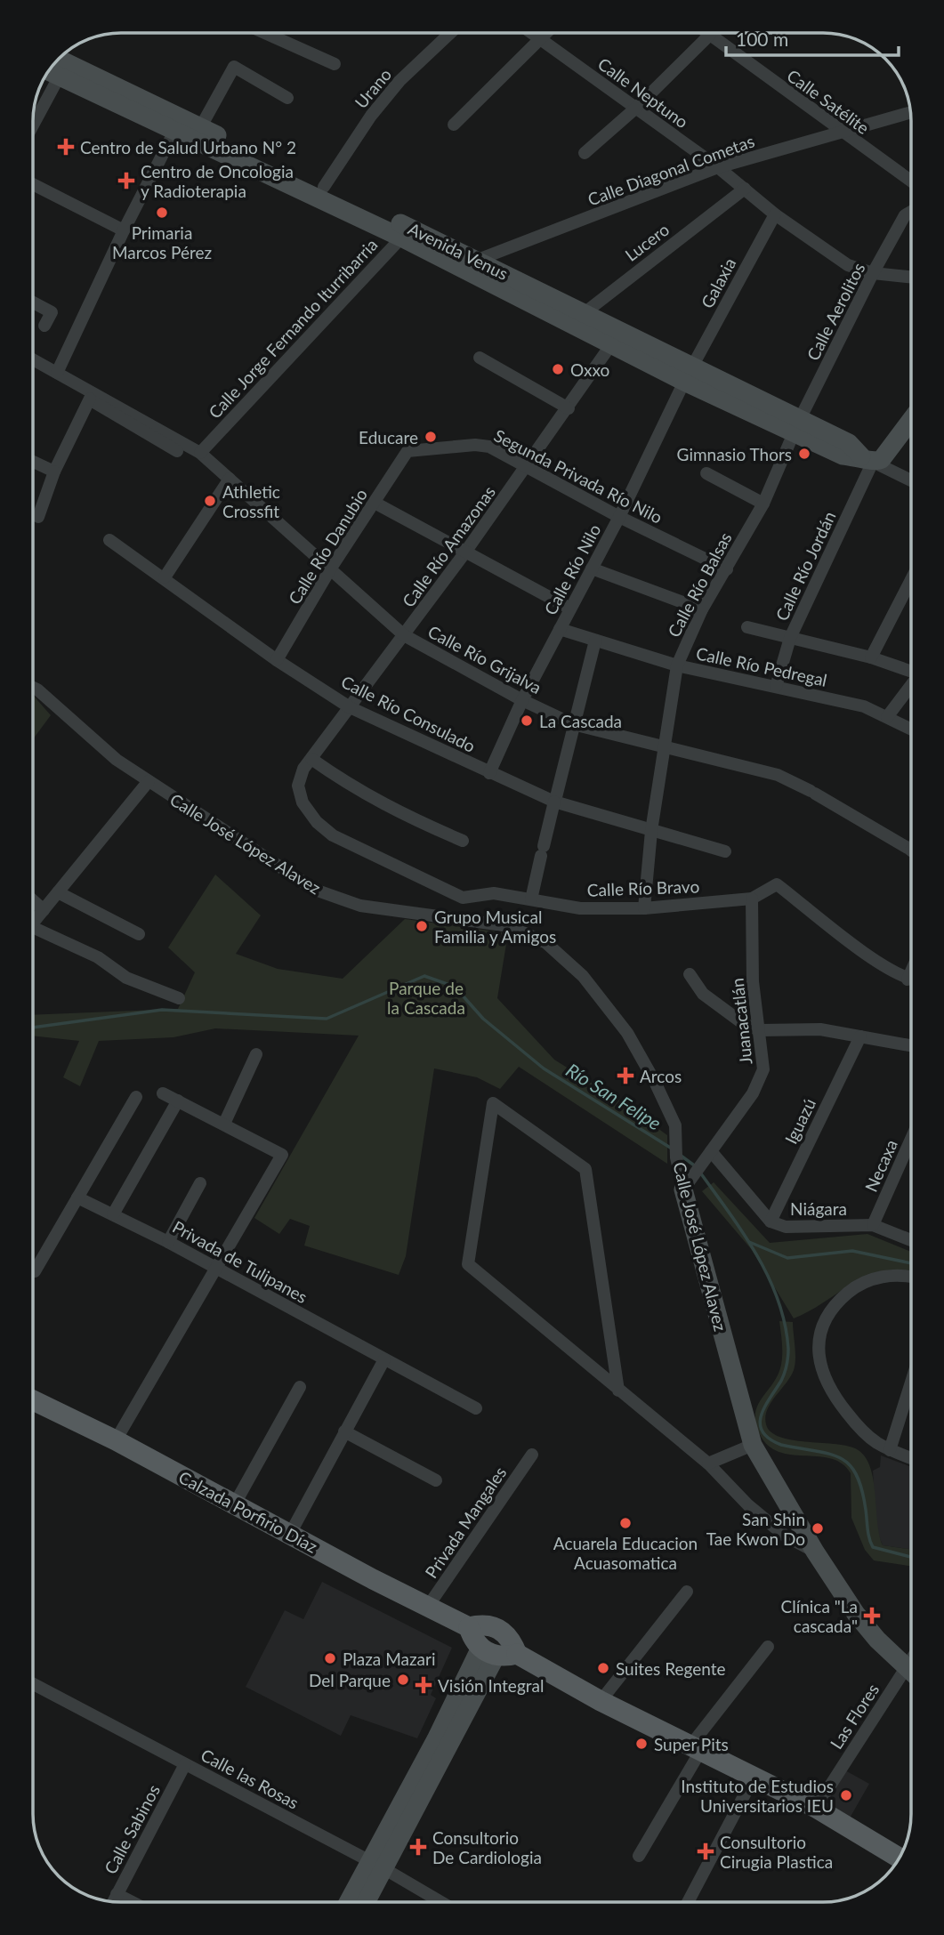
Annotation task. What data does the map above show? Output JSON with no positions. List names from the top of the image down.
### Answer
{
  "streets": {
    "main road": ["Avenida Venus", "Calle José López Alavez", "Calzada Porfirio Díaz"],
    "street": [
      "Urano",
      "Calle Neptuno",
      "Calle Satélite",
      "Calle Diagonal Cometas",
      "Lucero",
      "Galaxia",
      "Calle Aerolitos",
      "Calle Jorge Fernando Iturribarria",
      "Segunda Privada Río Nilo",
      "Calle Río Danubio",
      "Calle Río Amazonas",
      "Calle Río Jordán",
      "Calle Río Nilo",
      "Calle Río Balsas",
      "Calle Río Grijalva",
      "Calle Río Pedregal",
      "Calle Río Consulado",
      "Calle Río Bravo",
      "Juanacatlán",
      "Iguazú",
      "Necaxa",
      "Niágara",
      "Privada de Tulipanes",
      "Privada Mangales",
      "Las Flores",
      "Calle las Rosas",
      "Calle Sabinos"
    ]
  },
  "crossings": [
    ["Urano", "Avenida Venus"],
    ["Calle Neptuno", "Calle Diagonal Cometas"],
    ["Calle Neptuno", "Lucero"],
    ["Calle Neptuno", "Galaxia"],
    ["Calle Neptuno", "Calle Aerolitos"],
    ["Calle Satélite", "Calle Diagonal Cometas"],
    ["Calle Diagonal Cometas", "Avenida Venus"],
    ["Lucero", "Avenida Venus"],
    ["Avenida Venus", "Galaxia"],
    ["Avenida Venus", "Calle Aerolitos"],
    ["Avenida Venus", "Calle Jorge Fernando Iturribarria"],
    ["Avenida Venus", "Calle Río Amazonas"],
    ["Avenida Venus", "Calle Río Jordán"],
    ["Avenida Venus", "Calle Río Nilo"],
    ["Avenida Venus", "Calle Río Balsas"],
    ["Galaxia", "Calle Río Nilo"],
    ["Calle Aerolitos", "Calle Río Balsas"],
    ["Calle Jorge Fernando Iturribarria", "Calle Río Grijalva"],
    ["Segunda Privada Río Nilo", "Calle Río Danubio"],
    ["Segunda Privada Río Nilo", "Calle Río Amazonas"],
    ["Segunda Privada Río Nilo", "Calle Río Nilo"],
    ["Segunda Privada Río Nilo", "Calle Río Balsas"],
    ["Calle Río Danubio", "Calle Río Grijalva"],
    ["Calle Río Danubio", "Calle Río Consulado"],
    ["Calle Río Amazonas", "Calle Río Grijalva"],
    ["Calle Río Amazonas", "Calle Río Consulado"],
    ["Calle Río Amazonas", "Calle Río Bravo"],
    ["Calle Río Jordán", "Calle Río Pedregal"],
    ["Calle Río Nilo", "Calle Río Grijalva"],
    ["Calle Río Nilo", "Calle Río Pedregal"],
    ["Calle Río Nilo", "Calle Río Consulado"],
    ["Calle Río Balsas", "Calle Río Grijalva"],
    ["Calle Río Balsas", "Calle Río Pedregal"],
    ["Calle Río Balsas", "Calle Río Consulado"],
    ["Calle Río Balsas", "Calle Río Bravo"],
    ["Calle José López Alavez", "Juanacatlán"],
    ["Calle José López Alavez", "Las Flores"],
    ["Calle Río Bravo", "Juanacatlán"],
    ["Juanacatlán", "Niágara"],
    ["Iguazú", "Niágara"],
    ["Necaxa", "Niágara"],
    ["Calzada Porfirio Díaz", "Privada Mangales"],
    ["Calle las Rosas", "Calle Sabinos"]
  ],
  "water": ["Río San Felipe"],
  "parks": ["Parque de la Cascada"],
  "places": {
    "health": [
      "Centro de Salud Urbano N° 2",
      "Centro de Oncologia y Radioterapia",
      "Arcos",
      "Clínica \"La cascada\"",
      "Visión Integral",
      "Consultorio De Cardiologia",
      "Consultorio Cirugia Plastica"
    ],
    "other": [
      "Primaria Marcos Pérez",
      "Oxxo",
      "Educare",
      "Gimnasio Thors",
      "Athletic Crossfit",
      "La Cascada",
      "Grupo Musical Familia y Amigos",
      "Acuarela Educacion Acuasomatica",
      "San Shin Tae Kwon Do",
      "Plaza Mazari",
      "Suites Regente",
      "Del Parque",
      "Super Pits",
      "Instituto de Estudios Universitarios IEU"
    ]
  },
  "scale_bar": "100 m"
}
